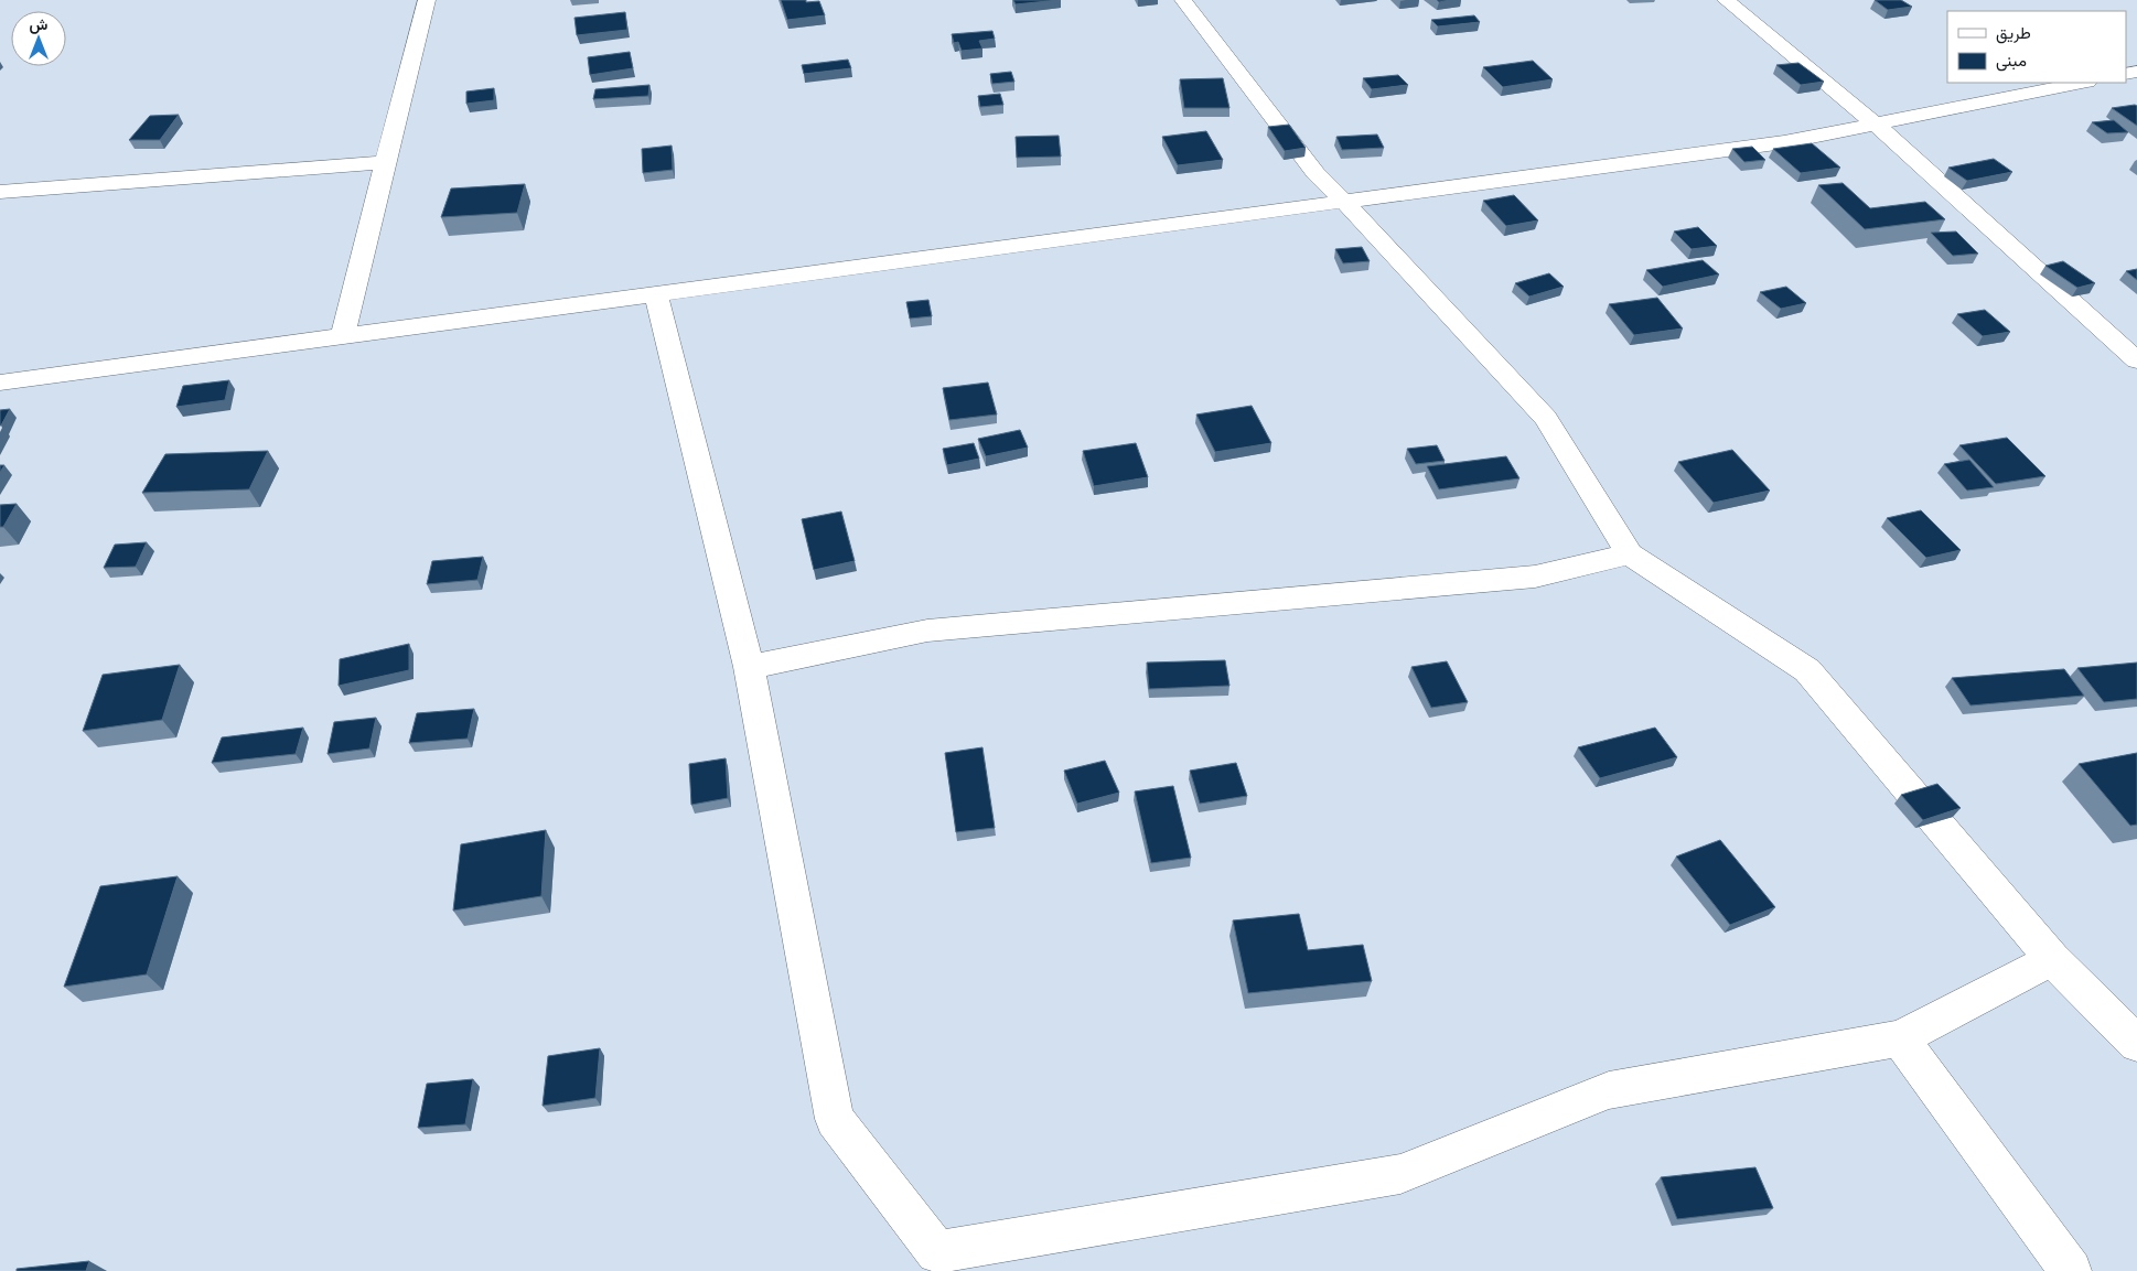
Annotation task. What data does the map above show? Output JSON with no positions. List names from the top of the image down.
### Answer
{
  "legend": ["طريق", "مبنى"],
  "north": "top"
}
